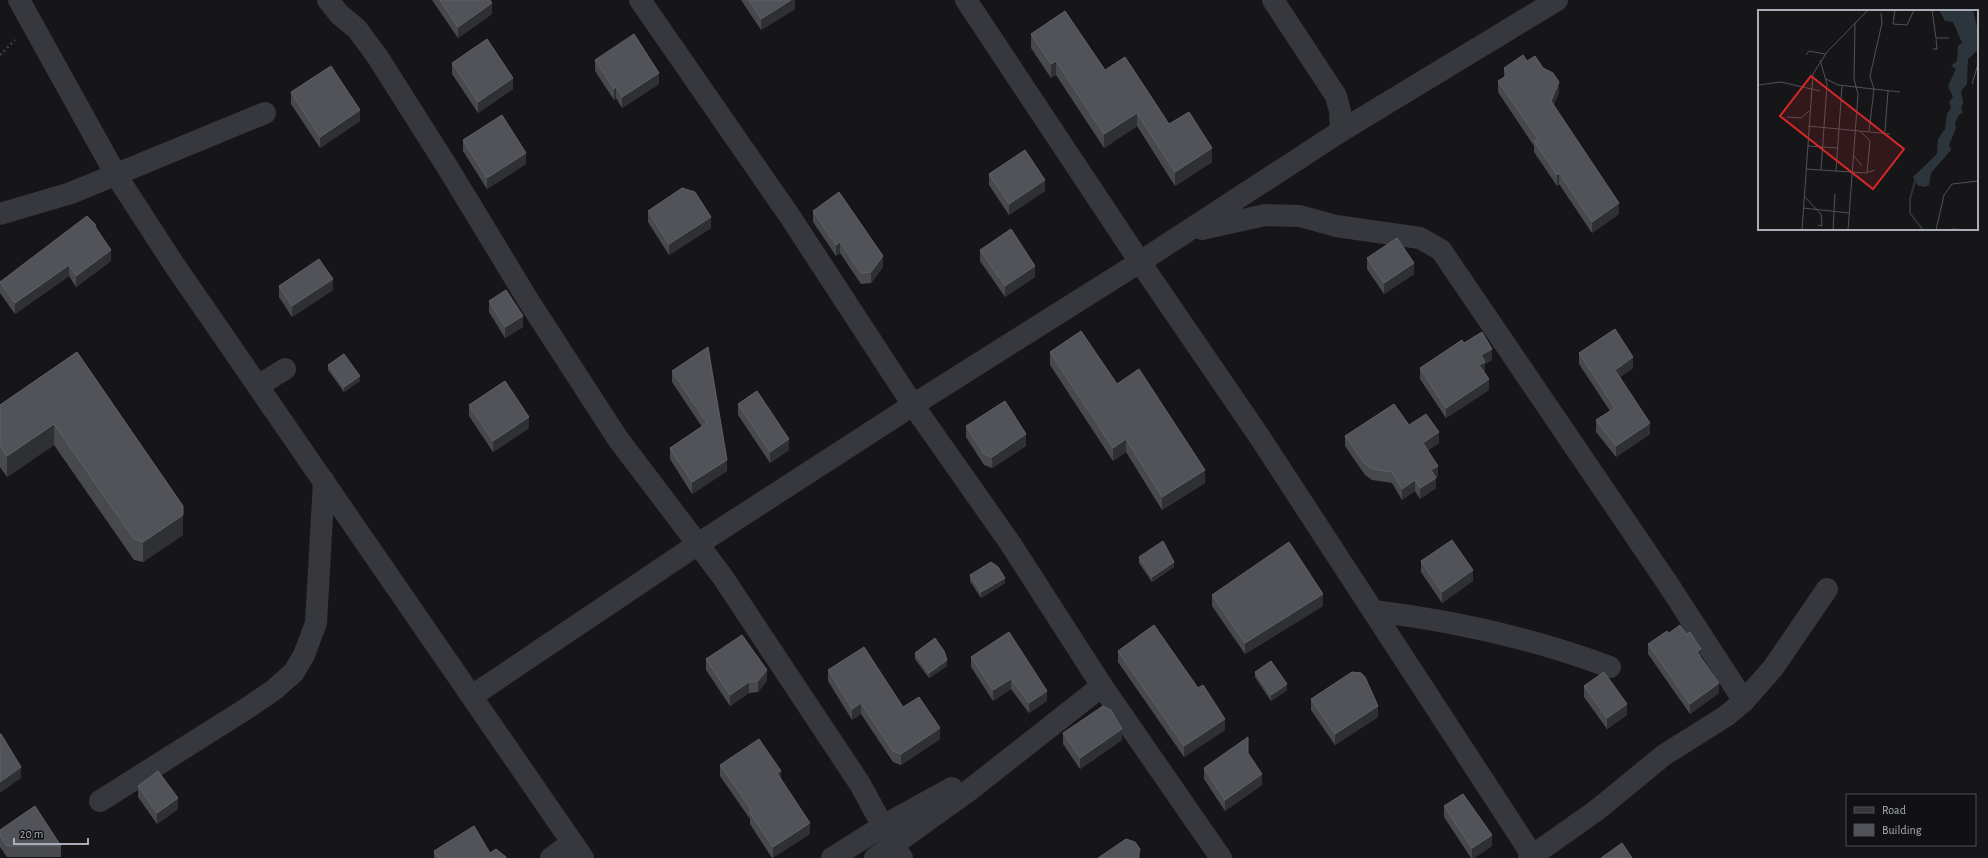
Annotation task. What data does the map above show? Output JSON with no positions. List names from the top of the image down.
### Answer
{
  "legend": ["Road", "Building"],
  "scale_bar": "20 m"
}
